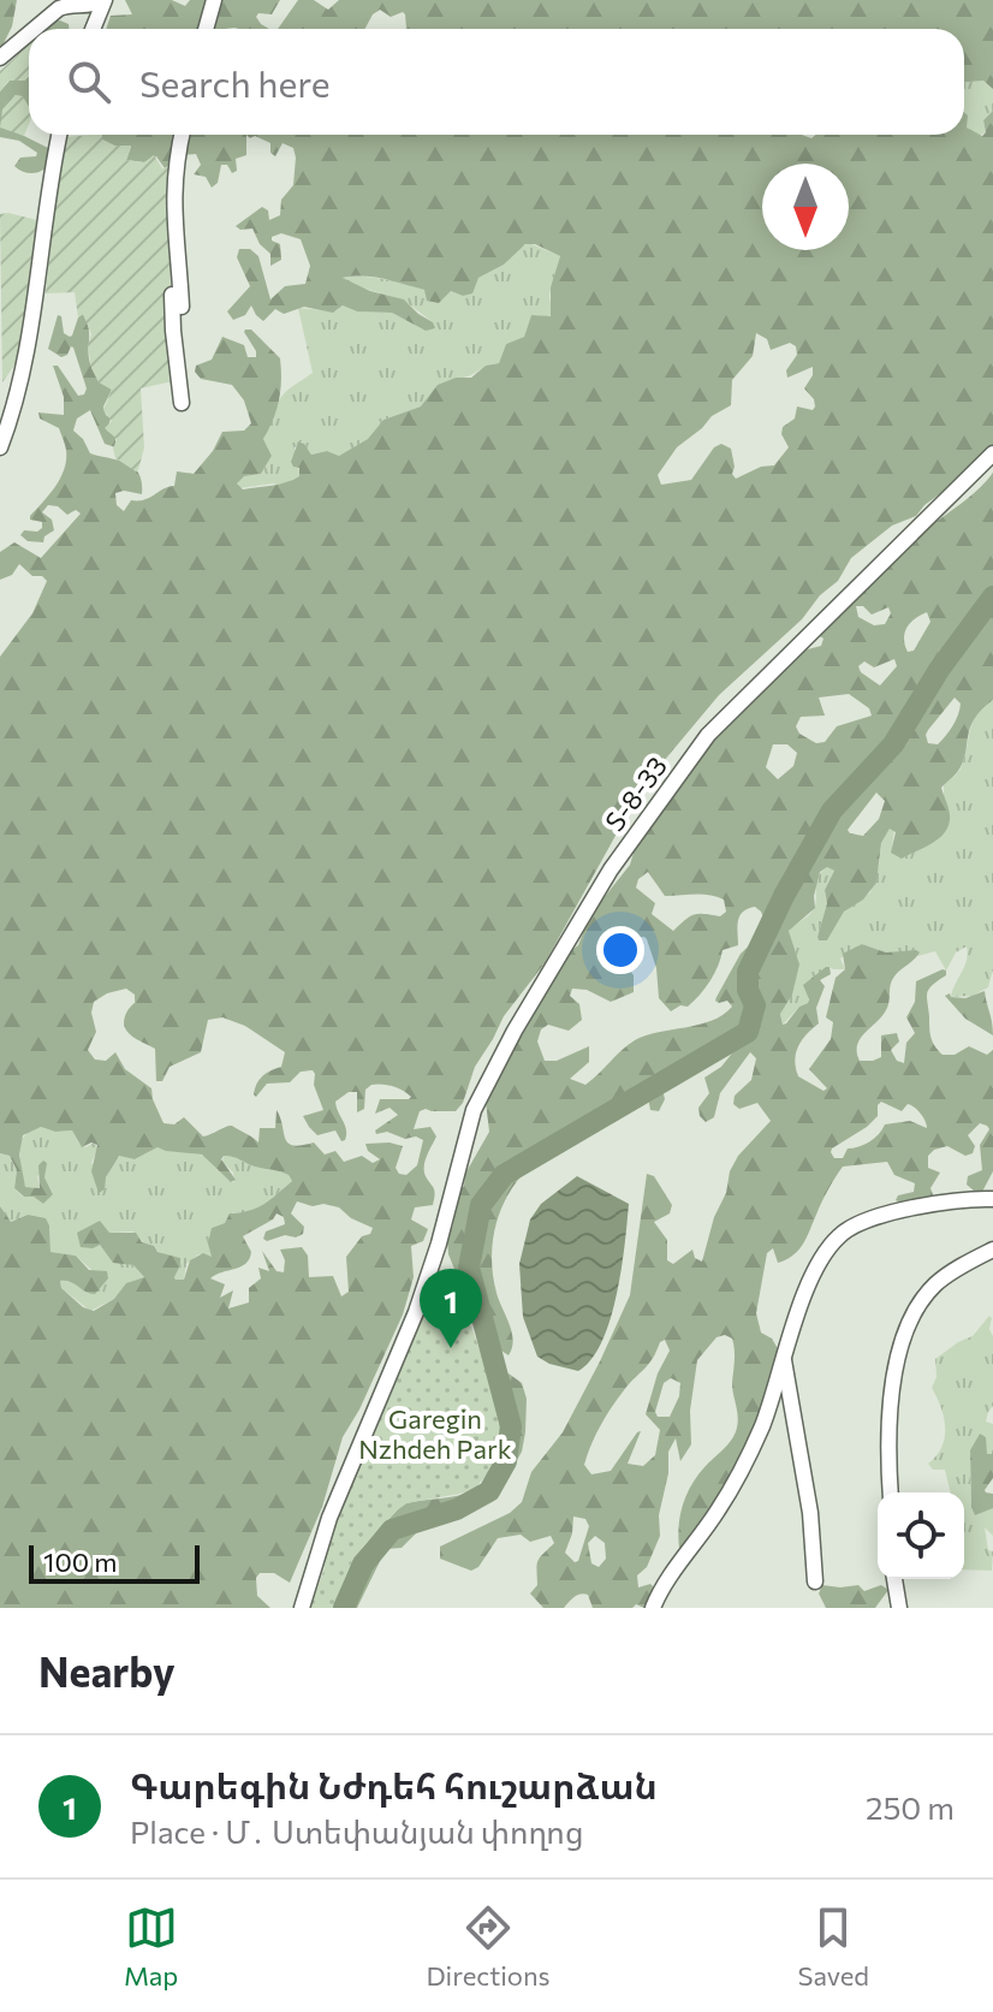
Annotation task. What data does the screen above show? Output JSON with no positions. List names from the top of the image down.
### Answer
{
  "streets": {
    "street": ["Տ-8-33"]
  },
  "parks": ["Garegin Nzhdeh Park"],
  "scale_bar": "100 m",
  "north": "bottom",
  "page": {
    "search": "Search here",
    "pins": "1",
    "scale": "100 m",
    "heading": "Nearby",
    "list": [
      {
        "mark": "1",
        "name": "Գարեգին Նժդեհ հուշարձան",
        "note": "Place · Մ․ Ստեփանյան փողոց",
        "value": "250 m"
      }
    ],
    "nav": ["Map", "Directions", "Saved"]
  }
}
